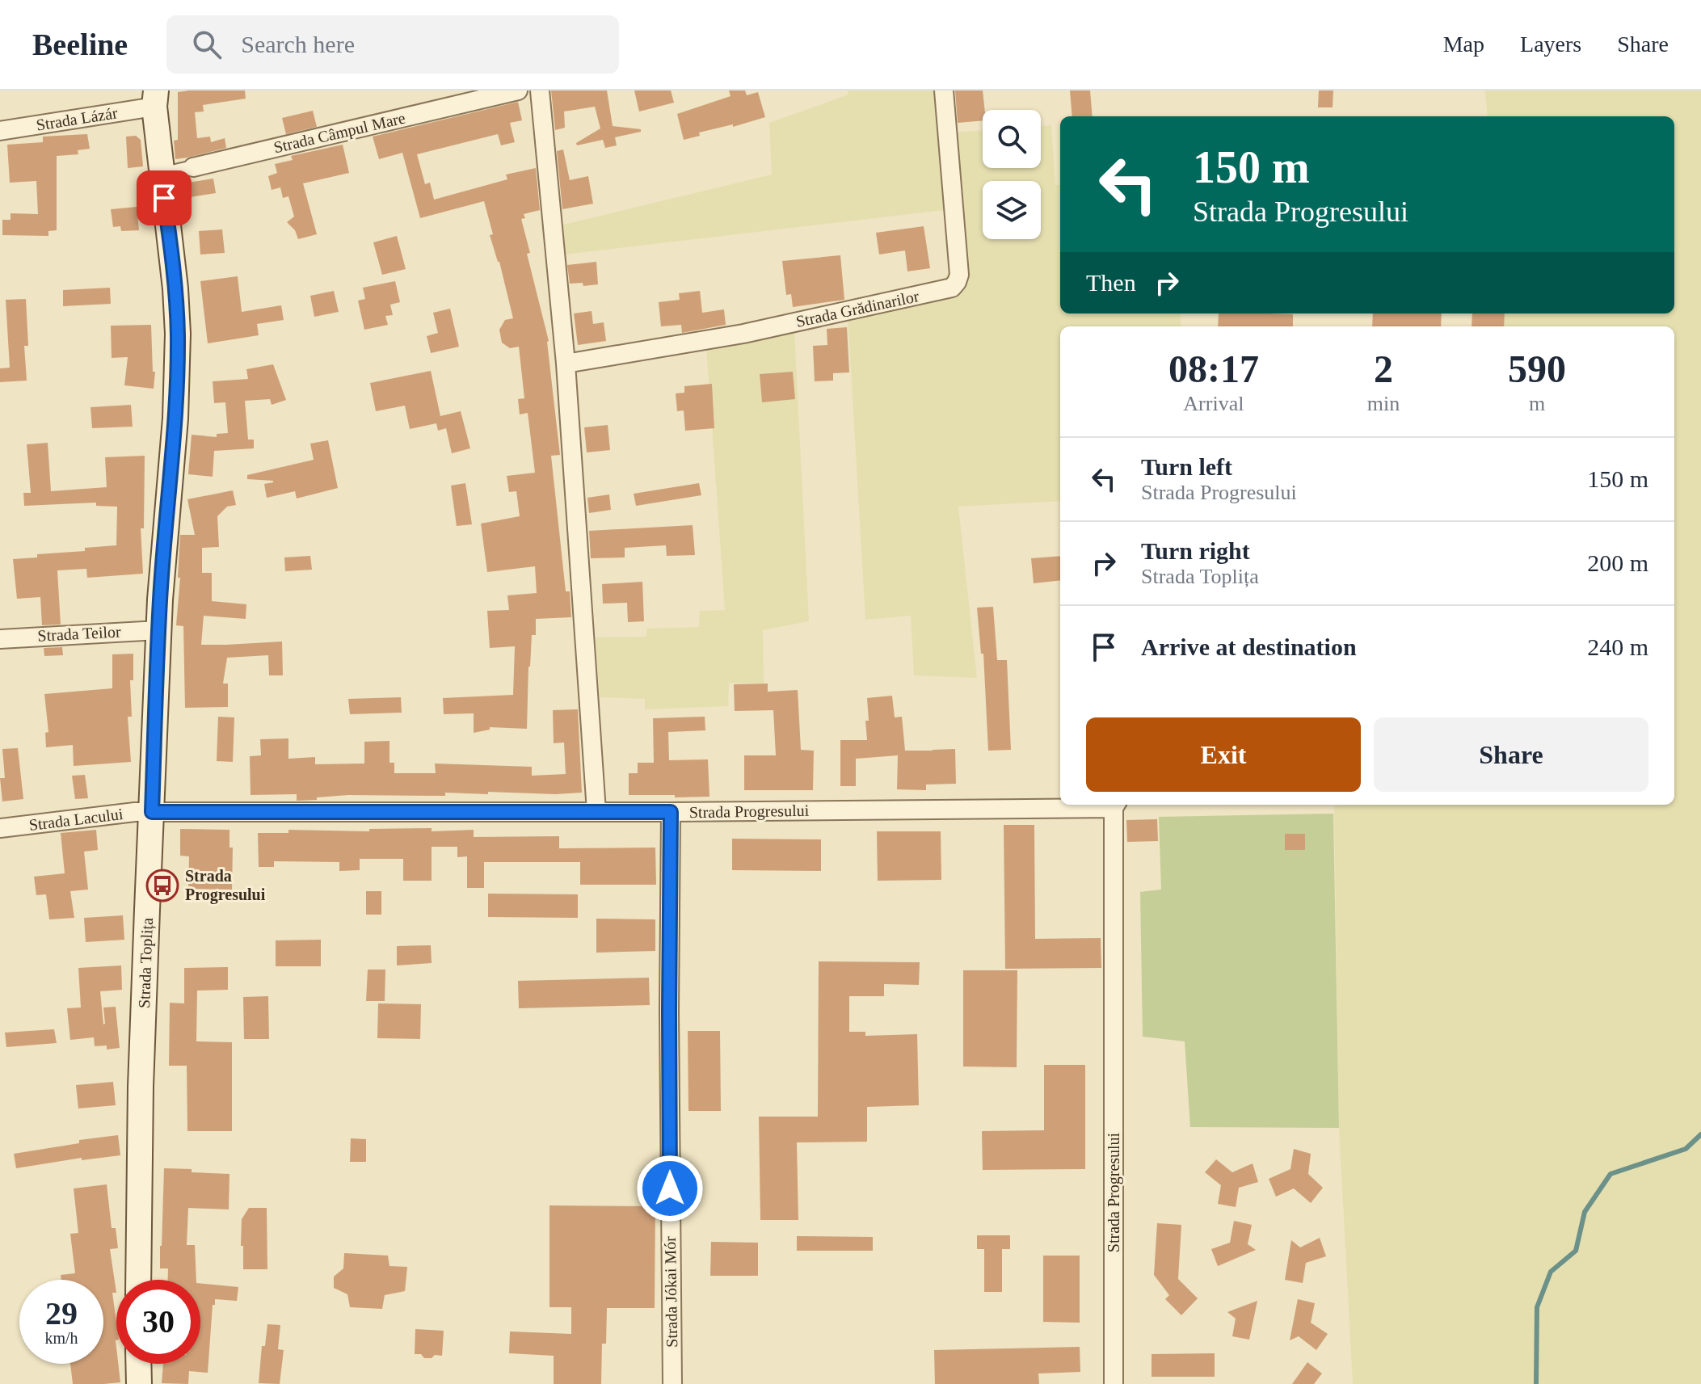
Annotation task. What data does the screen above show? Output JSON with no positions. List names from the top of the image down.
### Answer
{
  "streets": {
    "main road": ["Strada Toplița"],
    "street": [
      "Strada Lázár",
      "Strada Câmpul Mare",
      "Strada Grădinarilor",
      "Strada Teilor",
      "Strada Progresului",
      "Strada Lacului",
      "Strada Jókai Mór"
    ]
  },
  "crossings": [
    ["Strada Lázár", "Strada Toplița"],
    ["Strada Câmpul Mare", "Strada Toplița"],
    ["Strada Teilor", "Strada Toplița"],
    ["Strada Progresului", "Strada Lacului"],
    ["Strada Progresului", "Strada Toplița"],
    ["Strada Progresului", "Strada Jókai Mór"],
    ["Strada Lacului", "Strada Toplița"]
  ],
  "places": {
    "bus stop": ["Strada Progresului"]
  },
  "page": {
    "header": "Beeline",
    "search": "Search here",
    "nav": ["Map", "Layers", "Share"],
    "turn": ["150 m", "Strada Progresului"],
    "then": "Then",
    "eta": [
      "08:17",
      "Arrival",
      "2",
      "min",
      "590",
      "m"
    ],
    "list": [
      {
        "name": "Turn left",
        "note": "Strada Progresului",
        "value": "150 m"
      },
      {
        "name": "Turn right",
        "note": "Strada Toplița",
        "value": "200 m"
      },
      {
        "name": "Arrive at destination",
        "value": "240 m"
      }
    ],
    "buttons": ["Exit", "Share"],
    "speed": "29 km/h",
    "limit": "30"
  }
}
